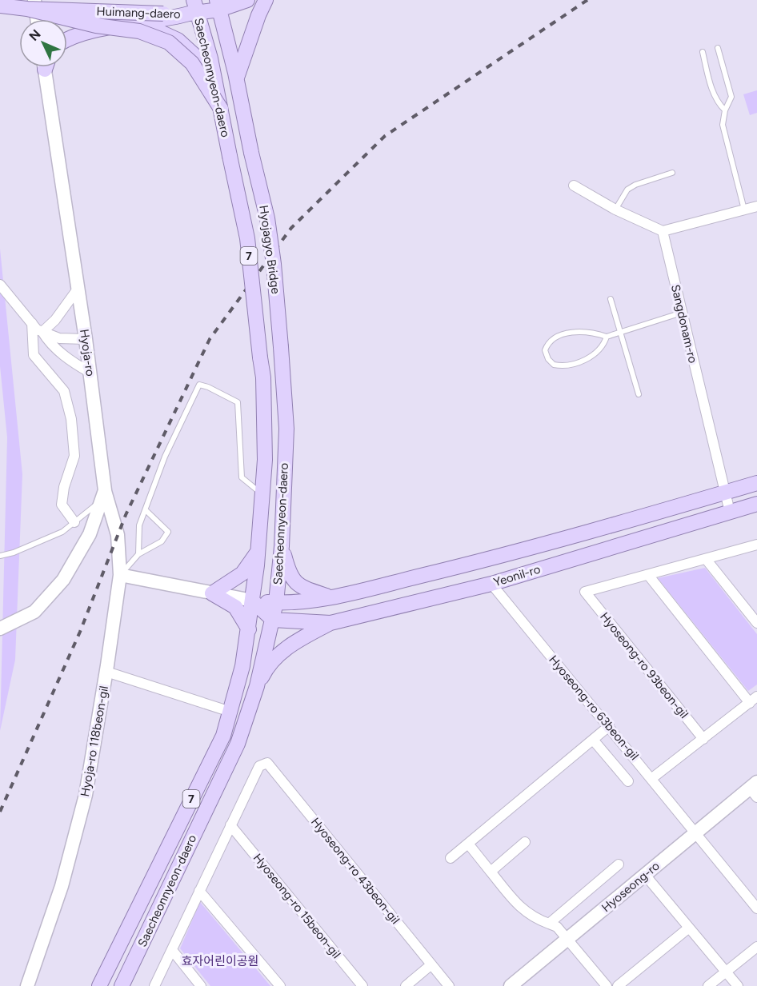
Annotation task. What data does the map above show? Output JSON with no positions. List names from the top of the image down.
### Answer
{
  "streets": {
    "main road": [
      "Huimang-daero",
      "Saecheonnyeon-daero",
      "Hyojagyo Bridge",
      "7",
      "Yeonil-ro"
    ],
    "street": [
      "Sangdonam-ro",
      "Hyoja-ro",
      "Hyoseong-ro 93beon-gil",
      "Hyoseong-ro 63beon-gil",
      "Hyoja-ro 118beon-gil",
      "Hyoseong-ro 43beon-gil",
      "Hyoseong-ro",
      "Hyoseong-ro 15beon-gil"
    ]
  },
  "crossings": [
    ["Huimang-daero", "Saecheonnyeon-daero"],
    ["Saecheonnyeon-daero", "Hyojagyo Bridge"],
    ["Saecheonnyeon-daero", "Yeonil-ro"],
    ["Sangdonam-ro", "Yeonil-ro"],
    ["Hyoja-ro", "Hyoja-ro 118beon-gil"],
    ["Yeonil-ro", "Hyoseong-ro 63beon-gil"],
    ["Hyoseong-ro 63beon-gil", "Hyoseong-ro"],
    ["Hyoseong-ro 43beon-gil", "Hyoseong-ro 15beon-gil"]
  ],
  "parks": ["효자어린이공원"],
  "north": "top left"
}
